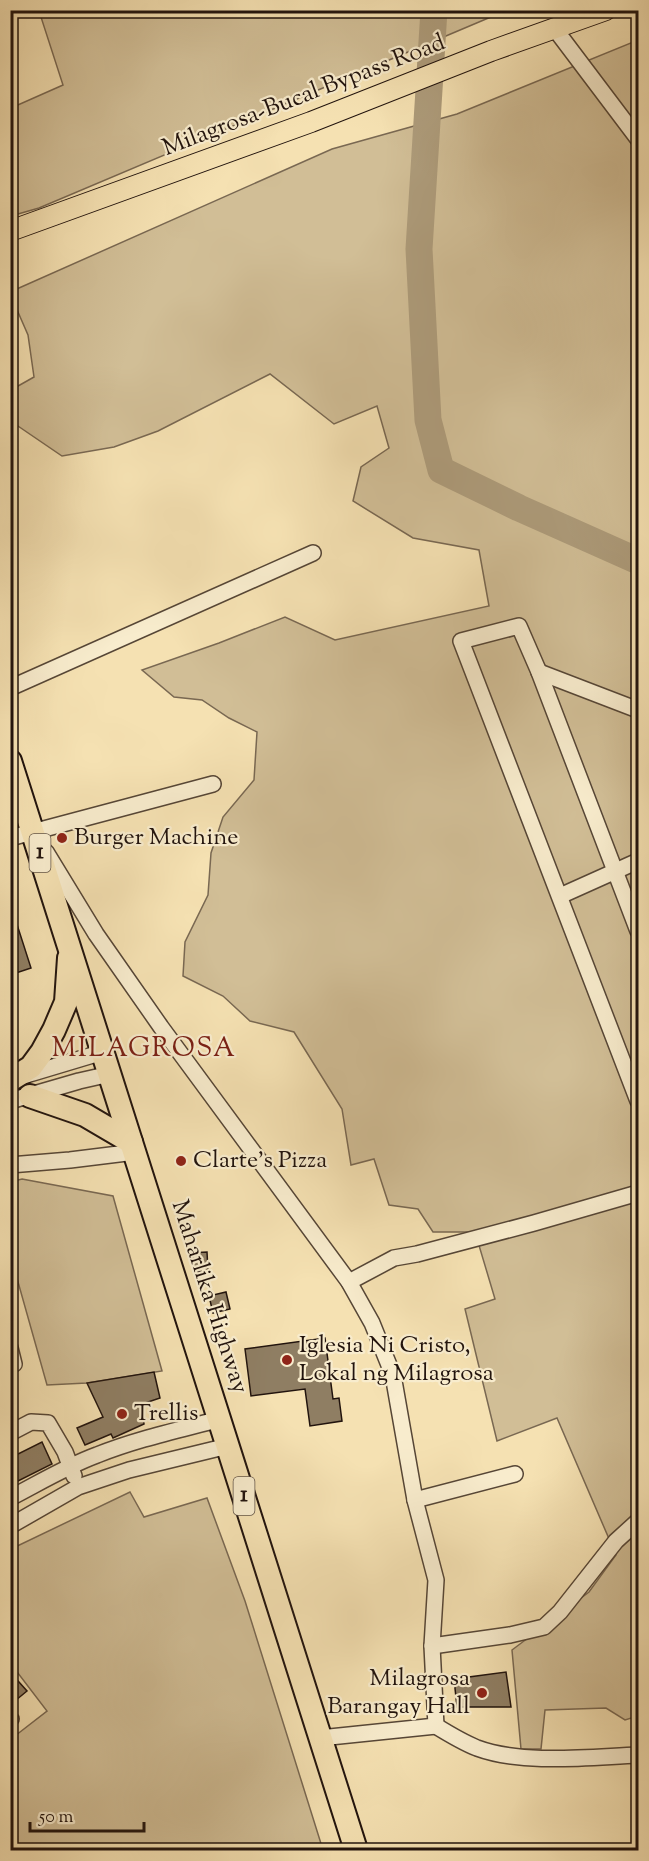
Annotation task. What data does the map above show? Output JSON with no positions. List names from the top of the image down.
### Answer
{
  "streets": {
    "highway": ["1", "Maharlika Highway"],
    "main road": ["Milagrosa-Bucal Bypass Road"]
  },
  "districts": ["MILAGROSA"],
  "places": [
    "Burger Machine",
    "Clarte's Pizza",
    "Iglesia Ni Cristo, Lokal ng Milagrosa",
    "Trellis",
    "Milagrosa Barangay Hall"
  ],
  "scale_bar": "50 m"
}
